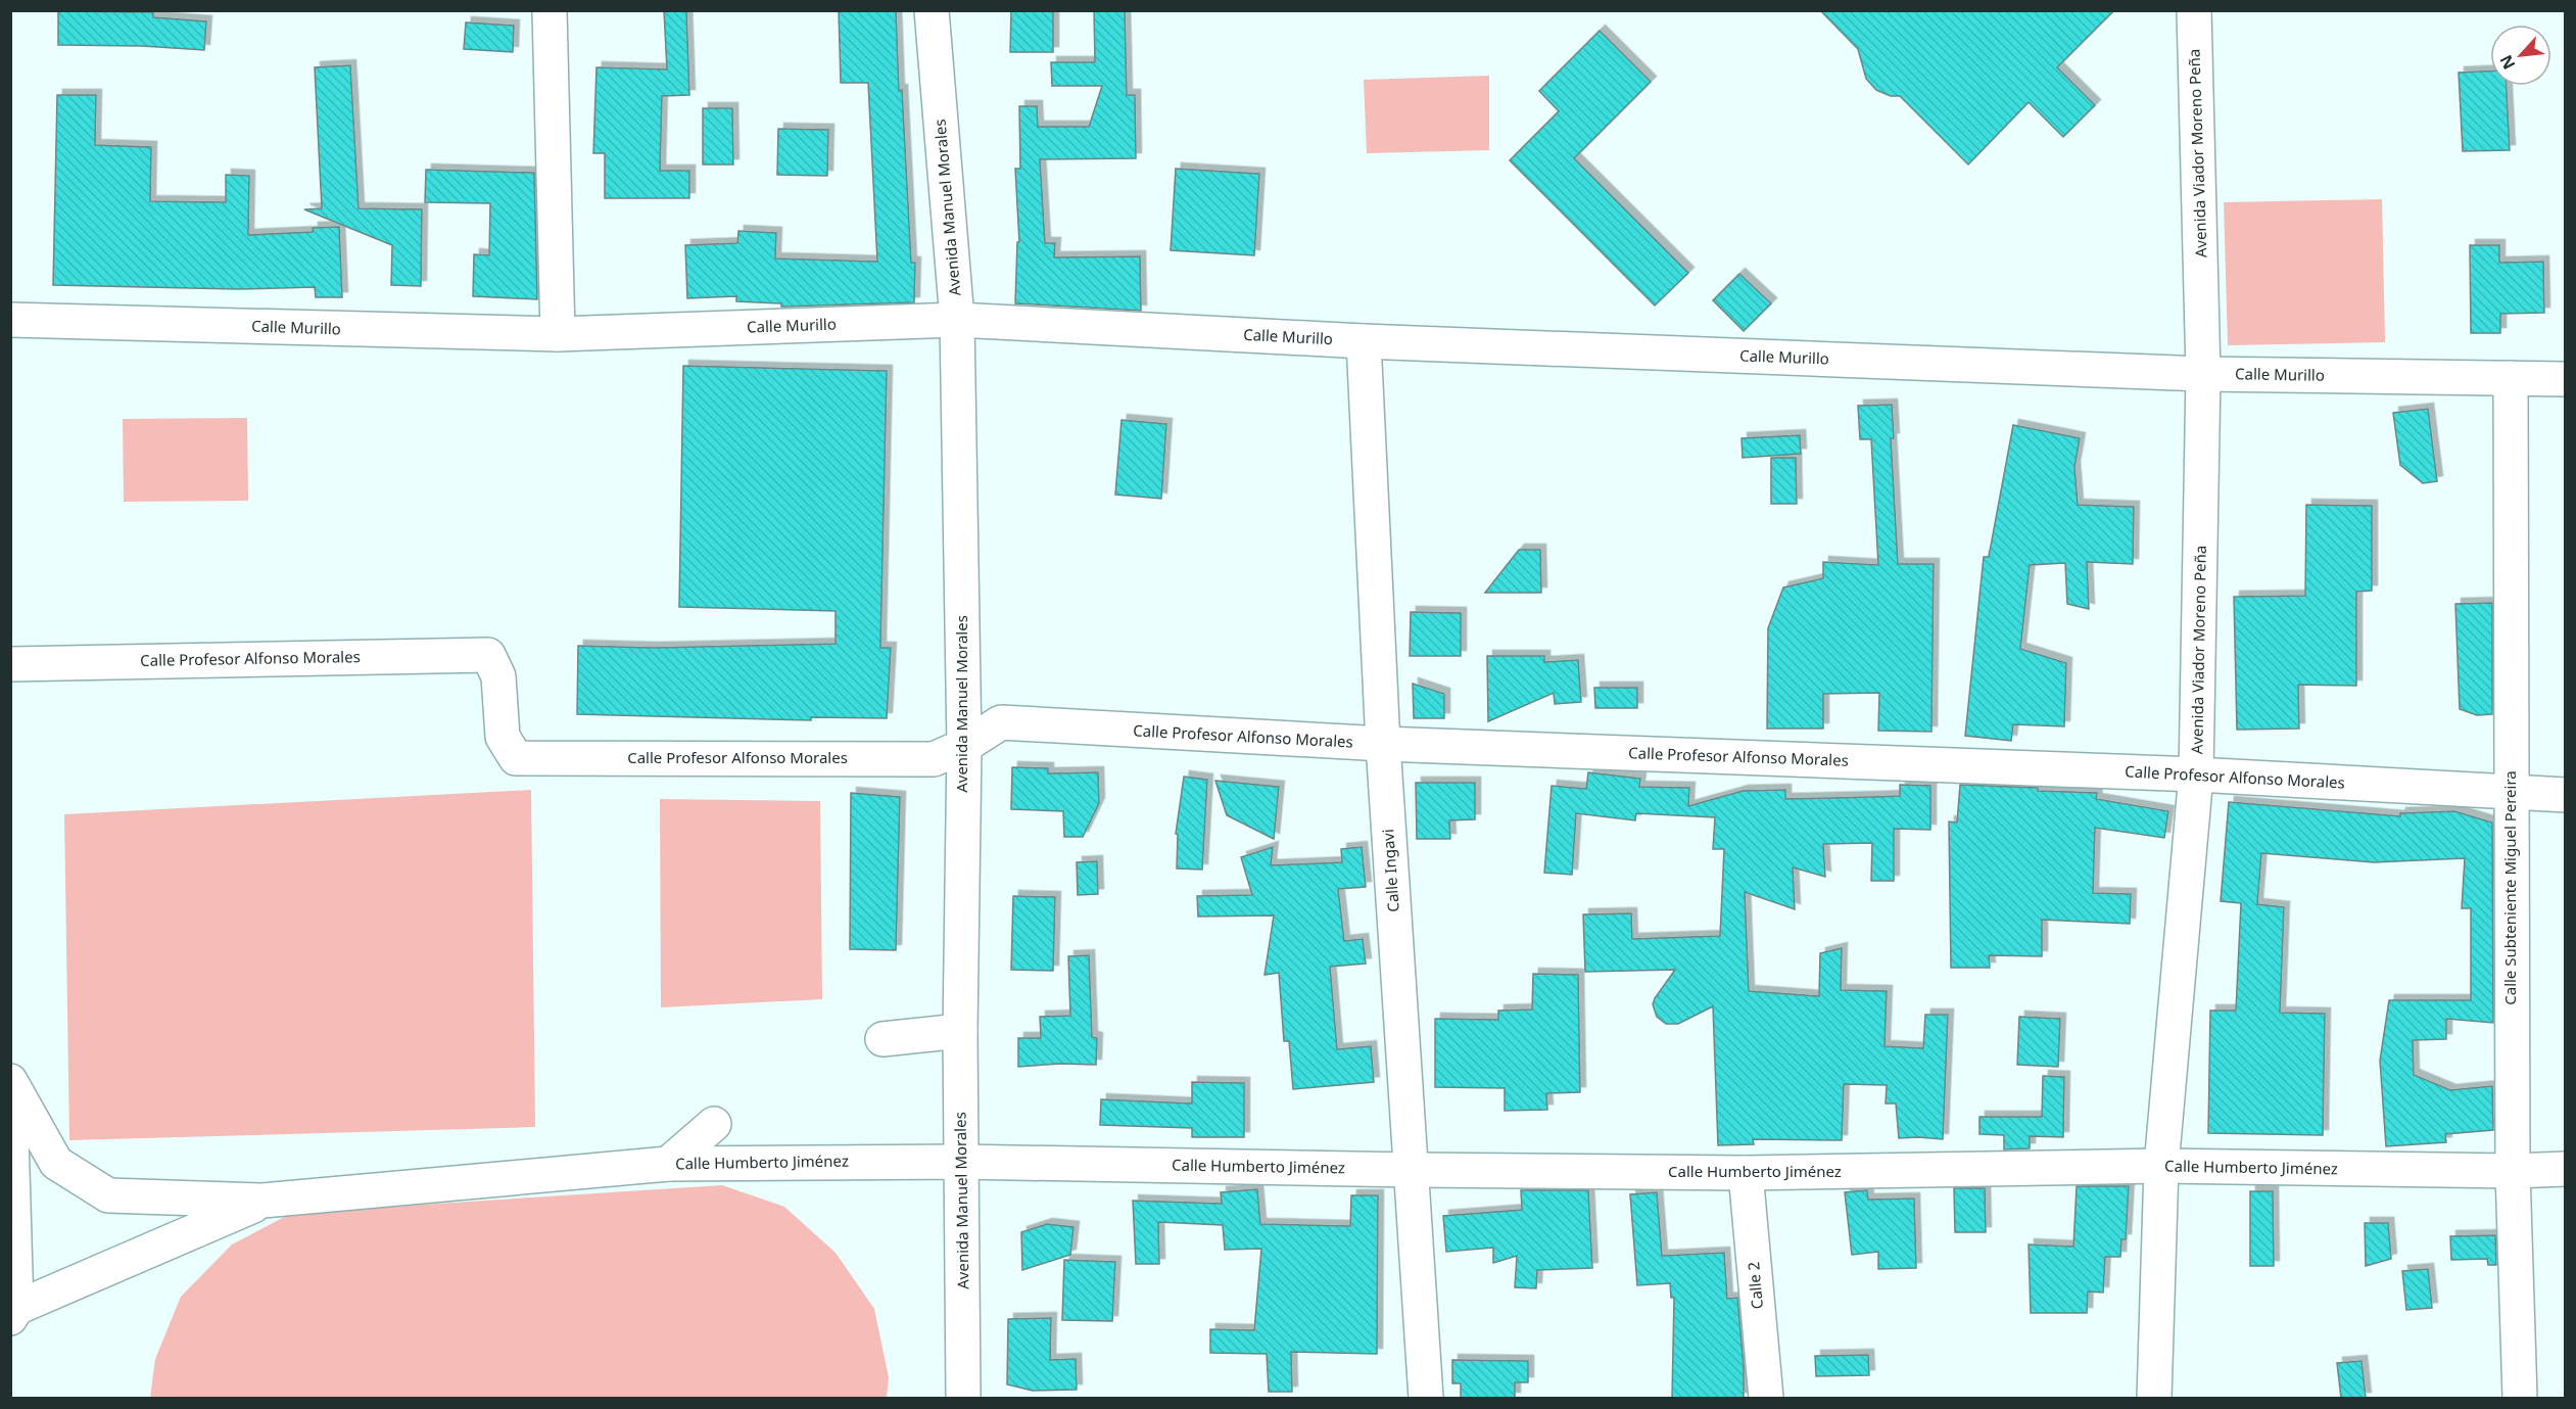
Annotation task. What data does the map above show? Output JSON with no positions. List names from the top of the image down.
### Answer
{
  "streets": {
    "street": [
      "Avenida Viador Moreno Peña",
      "Avenida Manuel Morales",
      "Calle Murillo",
      "Calle Profesor Alfonso Morales",
      "Calle Ingavi",
      "Calle Subteniente Miguel Pereira",
      "Calle Humberto Jiménez",
      "Calle 2"
    ]
  },
  "crossings": [
    ["Avenida Viador Moreno Peña", "Calle Murillo"],
    ["Avenida Viador Moreno Peña", "Calle Profesor Alfonso Morales"],
    ["Avenida Viador Moreno Peña", "Calle Humberto Jiménez"],
    ["Avenida Manuel Morales", "Calle Murillo"],
    ["Avenida Manuel Morales", "Calle Profesor Alfonso Morales"],
    ["Avenida Manuel Morales", "Calle Humberto Jiménez"],
    ["Calle Murillo", "Calle Ingavi"],
    ["Calle Murillo", "Calle Subteniente Miguel Pereira"],
    ["Calle Profesor Alfonso Morales", "Calle Ingavi"],
    ["Calle Profesor Alfonso Morales", "Calle Subteniente Miguel Pereira"],
    ["Calle Ingavi", "Calle Humberto Jiménez"],
    ["Calle Subteniente Miguel Pereira", "Calle Humberto Jiménez"],
    ["Calle Humberto Jiménez", "Calle 2"]
  ],
  "north": "bottom left"
}
